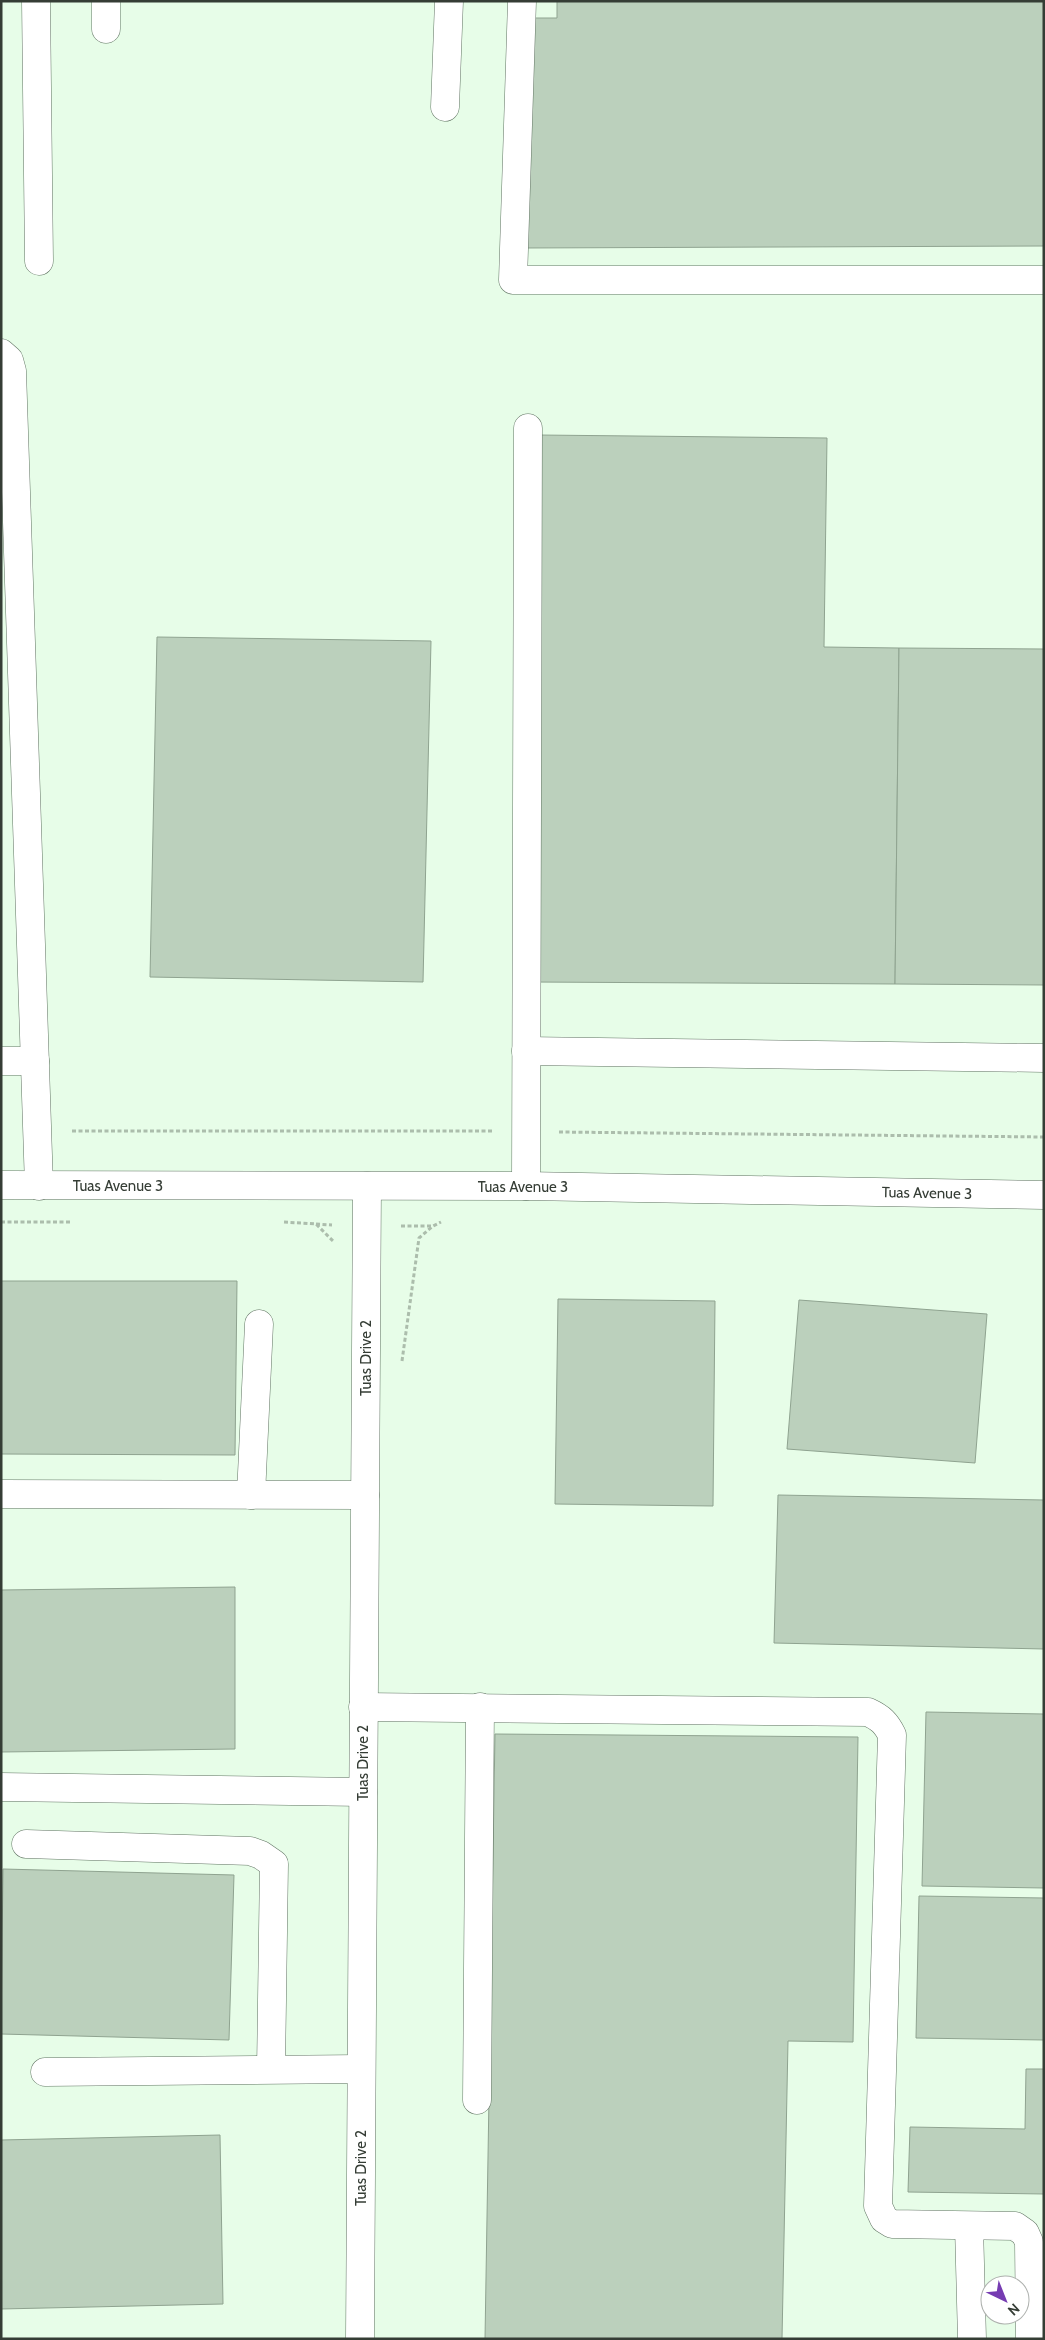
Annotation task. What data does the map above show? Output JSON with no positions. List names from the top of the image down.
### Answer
{
  "streets": {
    "street": ["Tuas Avenue 3", "Tuas Drive 2"]
  },
  "crossings": [
    ["Tuas Avenue 3", "Tuas Drive 2"]
  ],
  "north": "bottom right"
}
